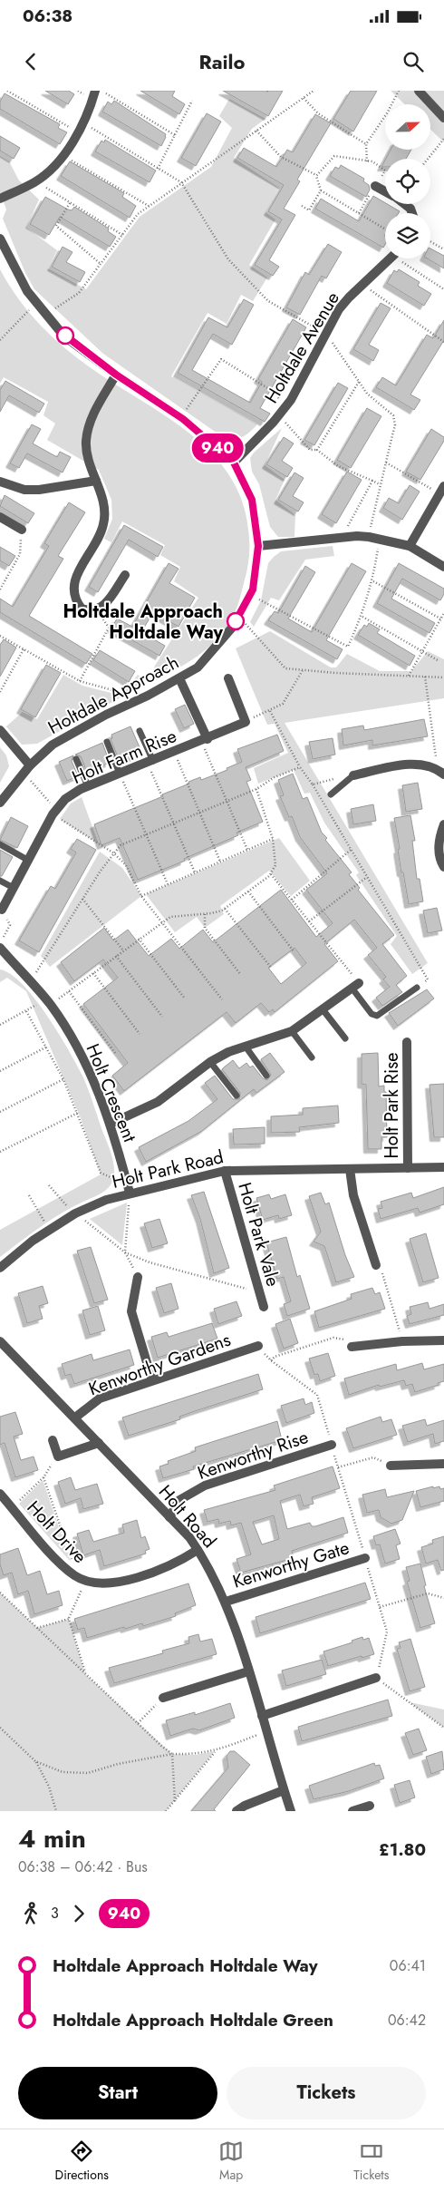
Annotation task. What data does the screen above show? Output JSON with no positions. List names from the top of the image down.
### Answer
{
  "streets": {
    "street": [
      "Holtdale Avenue",
      "Holtdale Approach",
      "Holt Farm Rise",
      "Holt Crescent",
      "Holt Park Rise",
      "Holt Park Road",
      "Holt Park Vale",
      "Kenworthy Gardens",
      "Kenworthy Rise",
      "Holt Road",
      "Holt Drive",
      "Kenworthy Gate"
    ]
  },
  "crossings": [
    ["Holtdale Avenue", "Holtdale Approach"],
    ["Holt Crescent", "Holt Park Road"],
    ["Holt Park Rise", "Holt Park Road"],
    ["Holt Park Road", "Holt Park Vale"],
    ["Kenworthy Gardens", "Holt Road"],
    ["Kenworthy Rise", "Holt Road"],
    ["Holt Road", "Holt Drive"],
    ["Holt Road", "Kenworthy Gate"]
  ],
  "places": ["Holtdale Approach Holtdale Way"],
  "lines": ["bus line 940"],
  "north": "right",
  "page": {
    "status": "06:38",
    "header": "Railo",
    "on_map": "940",
    "heading": ["4 min", "06:38 – 06:42 · Bus", "£1.80"],
    "legs": ["3", "940"],
    "list": [
      {
        "name": "Holtdale Approach Holtdale Way",
        "value": "06:41"
      },
      {
        "name": "Holtdale Approach Holtdale Green",
        "value": "06:42"
      }
    ],
    "buttons": ["Start", "Tickets"],
    "tabs": ["Directions", "Map", "Tickets"]
  }
}
